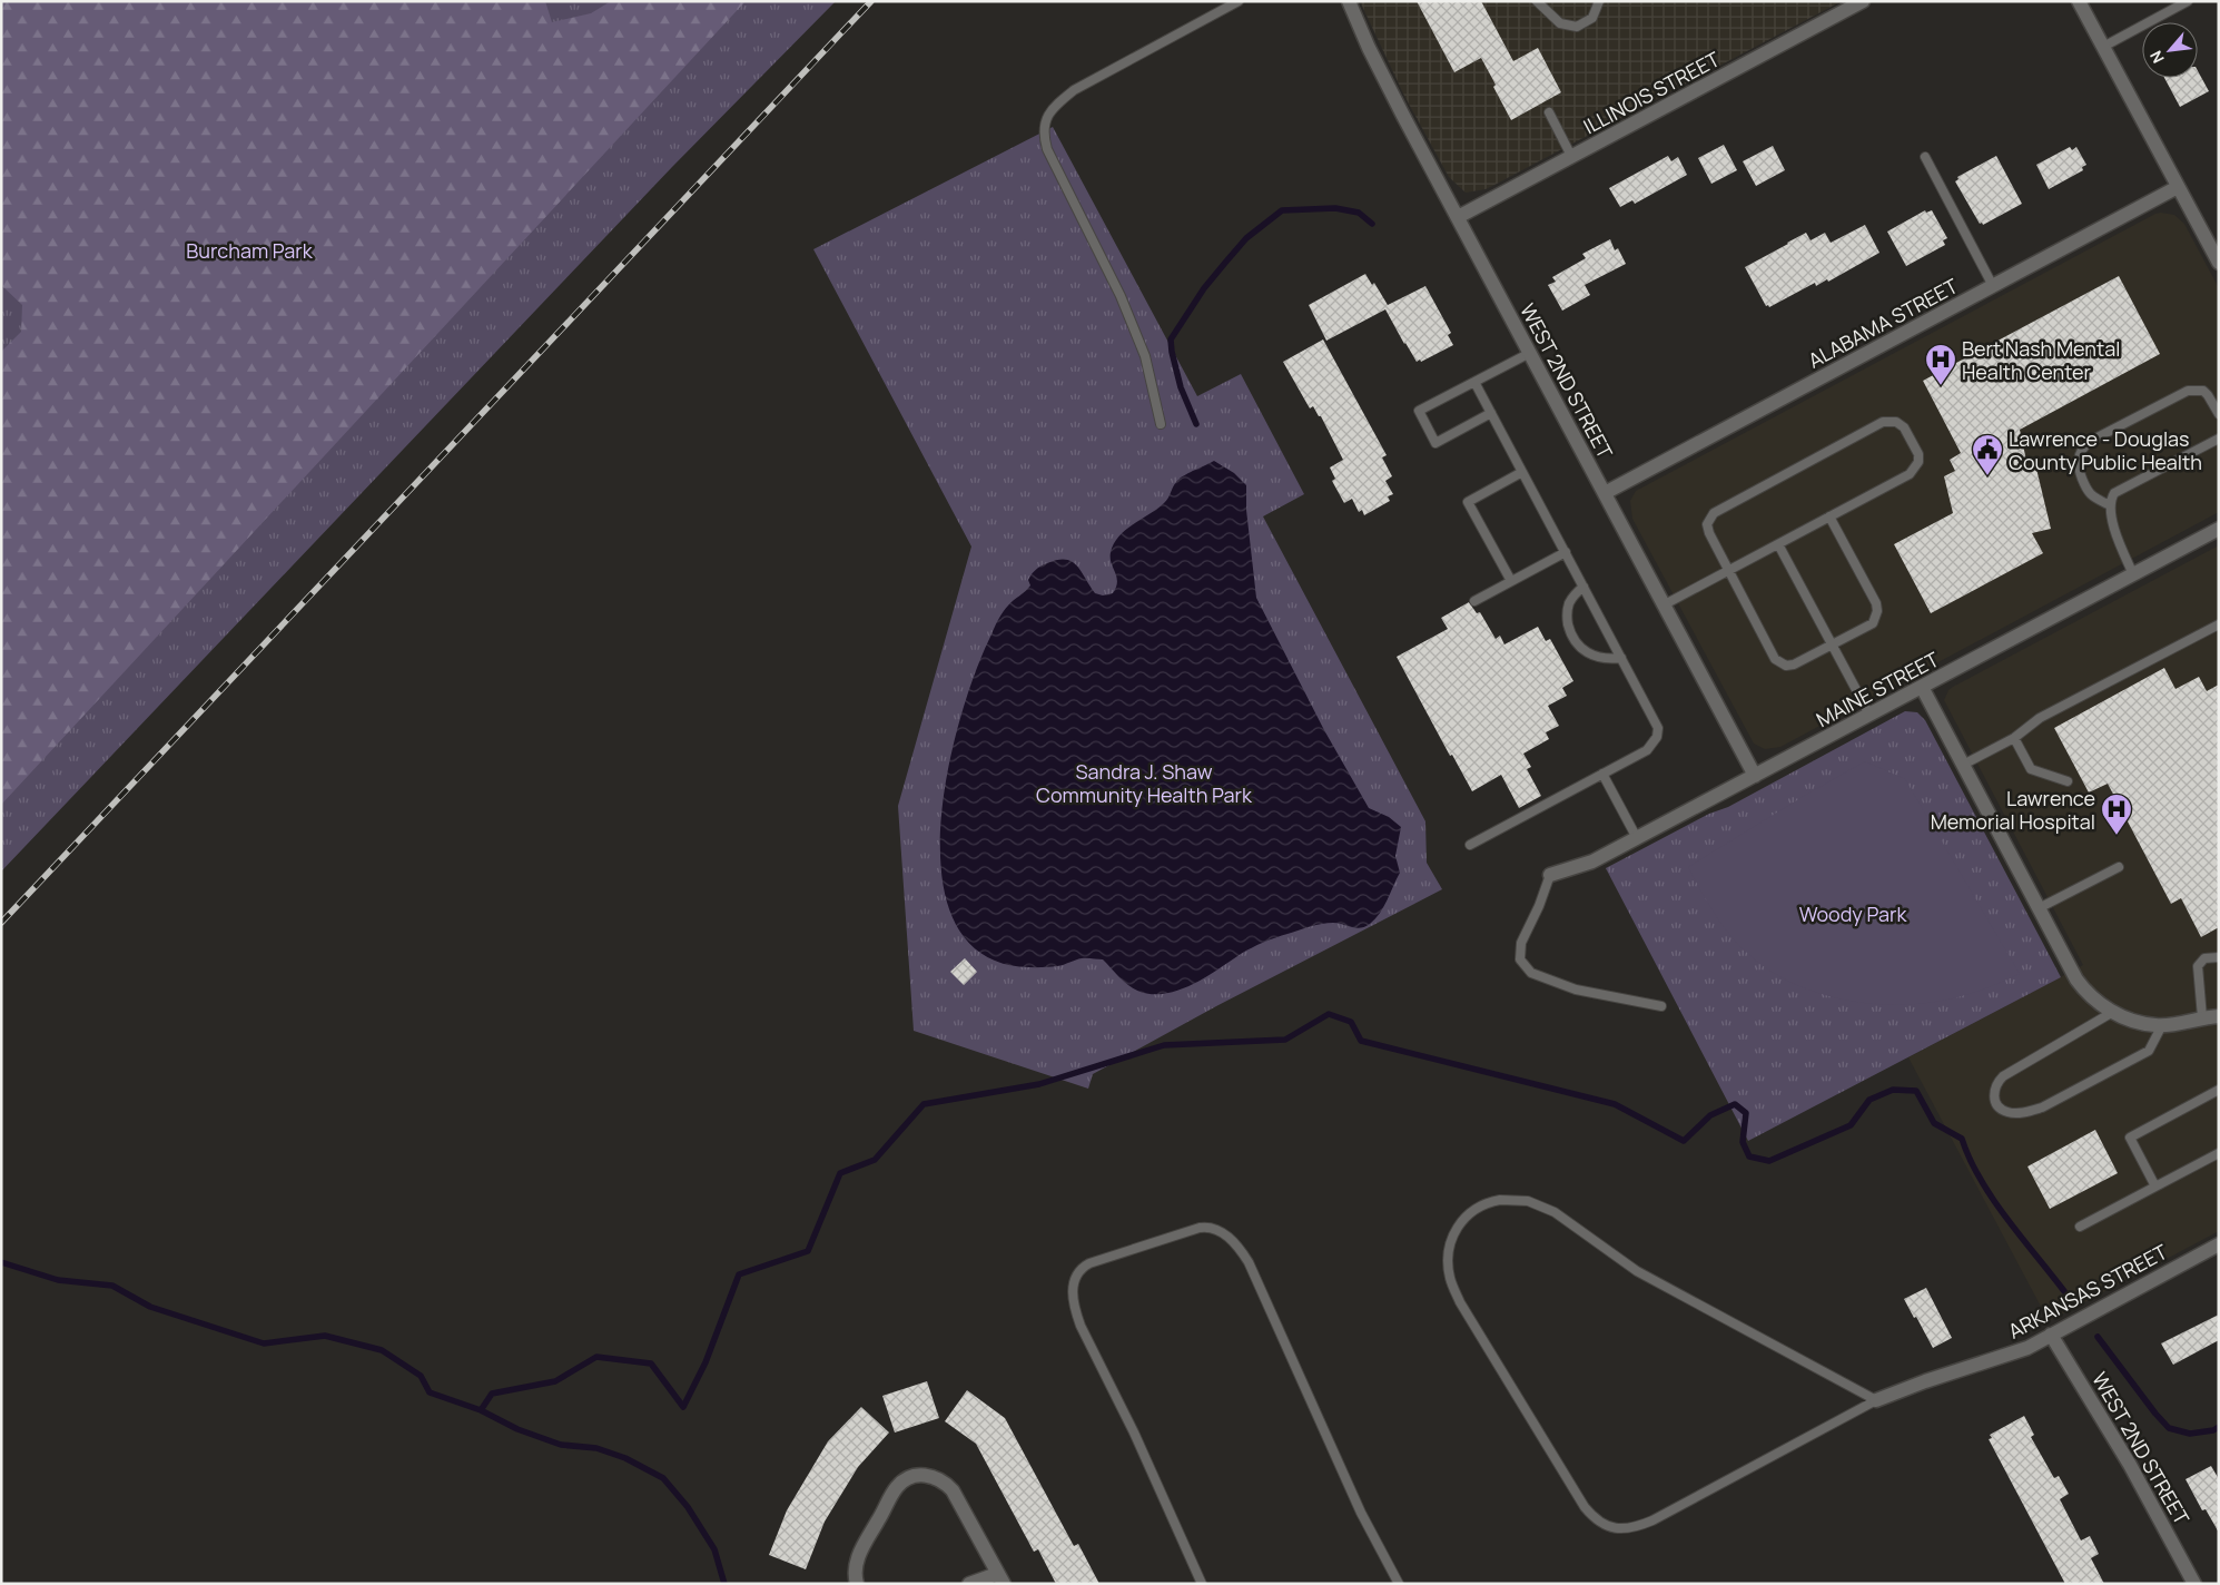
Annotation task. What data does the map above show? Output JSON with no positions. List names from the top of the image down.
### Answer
{
  "streets": {
    "street": [
      "ILLINOIS STREET",
      "ALABAMA STREET",
      "WEST 2ND STREET",
      "MAINE STREET",
      "ARKANSAS STREET"
    ]
  },
  "crossings": [
    ["ILLINOIS STREET", "WEST 2ND STREET"],
    ["ALABAMA STREET", "WEST 2ND STREET"],
    ["WEST 2ND STREET", "MAINE STREET"],
    ["WEST 2ND STREET", "ARKANSAS STREET"]
  ],
  "parks": ["Burcham Park", "Sandra J. Shaw Community Health Park", "Woody Park"],
  "places": {
    "hospital": ["Bert Nash Mental Health Center", "Lawrence Memorial Hospital"],
    "public building": ["Lawrence - Douglas County Public Health"]
  },
  "north": "bottom left"
}
